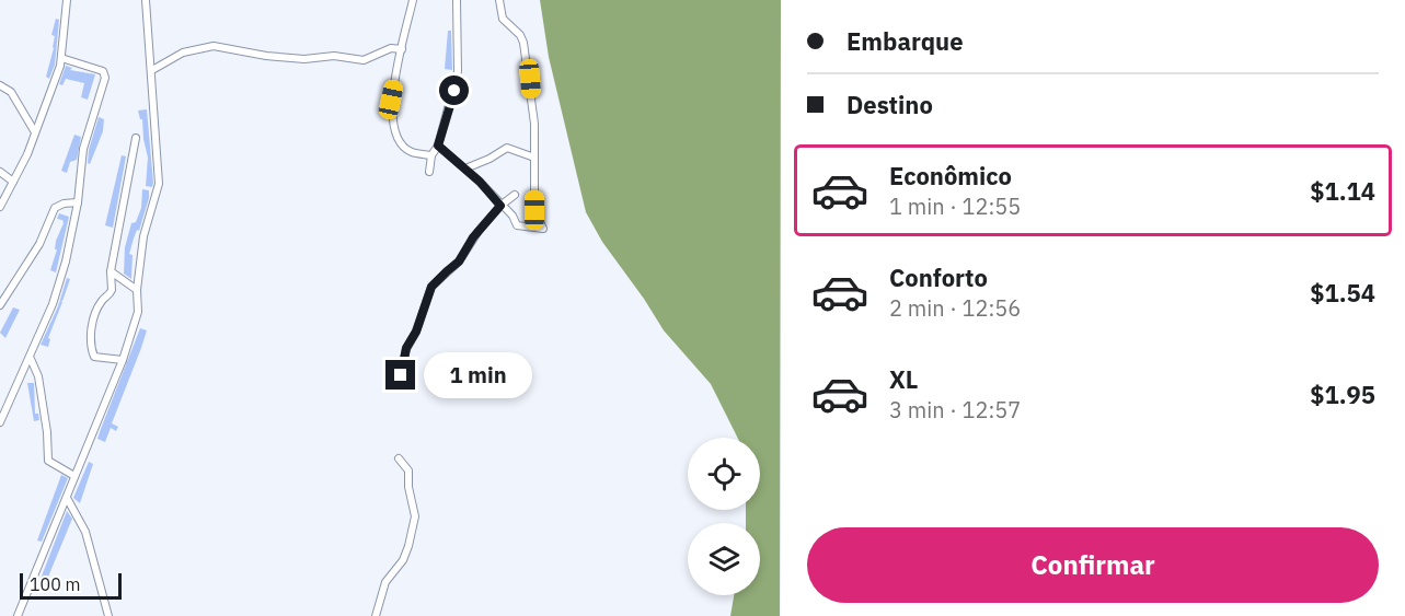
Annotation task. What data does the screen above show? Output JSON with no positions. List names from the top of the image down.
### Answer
{
  "scale_bar": "100 m",
  "page": {
    "banner": ["Embarque", "Destino"],
    "list": [
      {
        "name": "Econômico",
        "note": "1 min · 12:55",
        "value": "$1.14"
      },
      {
        "name": "Conforto",
        "note": "2 min · 12:56",
        "value": "$1.54"
      },
      {
        "name": "XL",
        "note": "3 min · 12:57",
        "value": "$1.95"
      }
    ],
    "bubble": "1 min",
    "buttons": "Confirmar",
    "scale": "100 m"
  }
}
